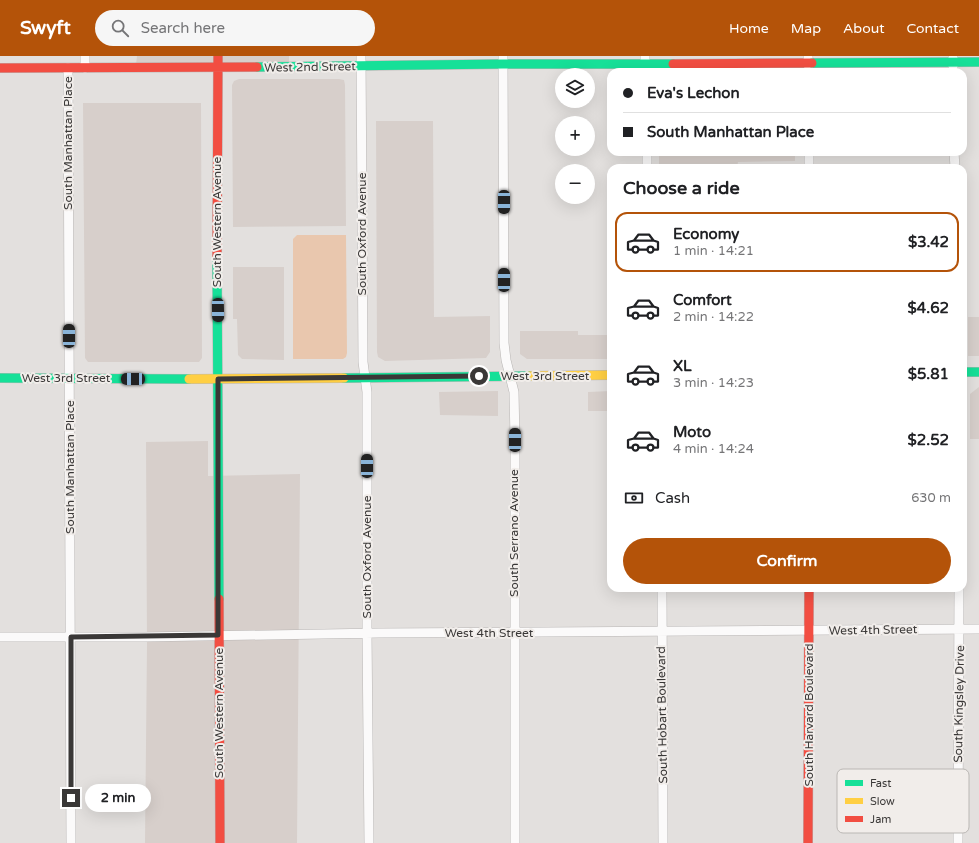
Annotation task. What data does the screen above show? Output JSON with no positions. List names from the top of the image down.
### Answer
{
  "streets": {
    "main road": [
      "West 2nd Street",
      "South Western Avenue",
      "West 3rd Street",
      "South Harvard Boulevard"
    ],
    "street": [
      "South Manhattan Place",
      "South Oxford Avenue",
      "South Serrano Avenue",
      "West 4th Street",
      "South Kingsley Drive",
      "South Hobart Boulevard"
    ]
  },
  "crossings": [
    ["West 2nd Street", "South Manhattan Place"],
    ["West 2nd Street", "South Western Avenue"],
    ["West 2nd Street", "South Oxford Avenue"],
    ["West 2nd Street", "South Serrano Avenue"],
    ["South Manhattan Place", "West 3rd Street"],
    ["South Manhattan Place", "West 4th Street"],
    ["South Western Avenue", "West 3rd Street"],
    ["South Western Avenue", "West 4th Street"],
    ["South Oxford Avenue", "West 3rd Street"],
    ["South Oxford Avenue", "West 4th Street"],
    ["West 3rd Street", "South Serrano Avenue"],
    ["South Serrano Avenue", "West 4th Street"],
    ["West 4th Street", "South Kingsley Drive"],
    ["West 4th Street", "South Hobart Boulevard"],
    ["West 4th Street", "South Harvard Boulevard"]
  ],
  "legend": ["Fast", "Slow", "Jam"],
  "page": {
    "header": "Swyft",
    "search": "Search here",
    "nav": [
      "Home",
      "Map",
      "About",
      "Contact"
    ],
    "map_buttons": ["+", "−"],
    "banner": ["Eva's Lechon", "South Manhattan Place"],
    "heading": "Choose a ride",
    "list": [
      {
        "name": "Economy",
        "note": "1 min · 14:21",
        "value": "$3.42"
      },
      {
        "name": "Comfort",
        "note": "2 min · 14:22",
        "value": "$4.62"
      },
      {
        "name": "XL",
        "note": "3 min · 14:23",
        "value": "$5.81"
      },
      {
        "name": "Moto",
        "note": "4 min · 14:24",
        "value": "$2.52"
      }
    ],
    "pay": ["Cash", "630 m"],
    "buttons": "Confirm",
    "bubble": "2 min"
  }
}
